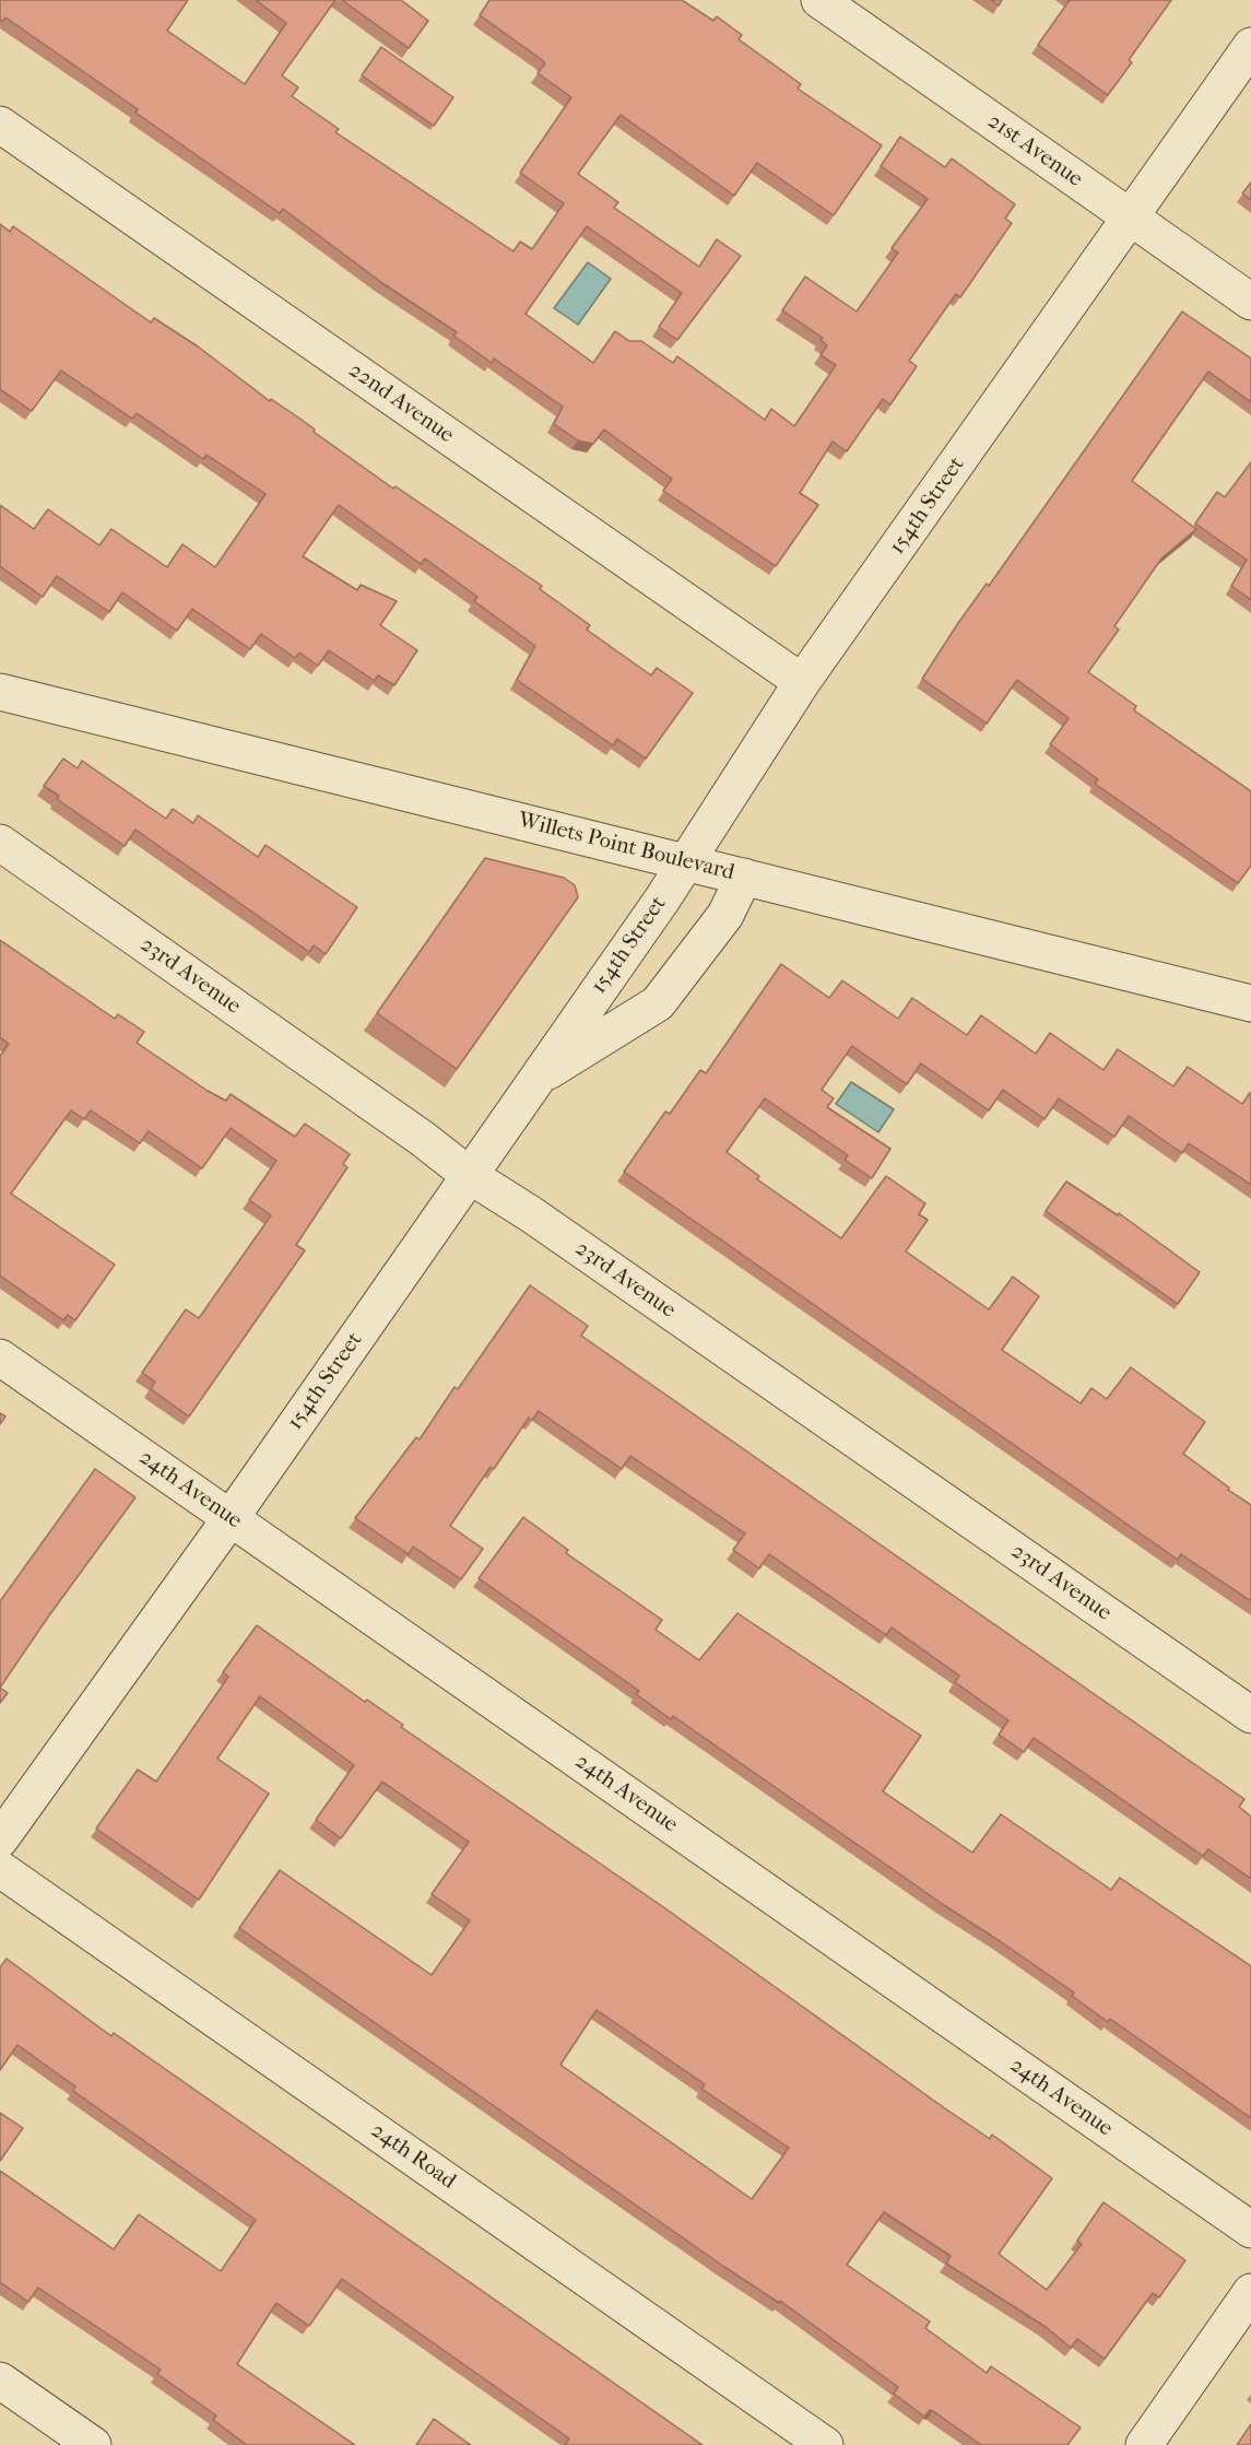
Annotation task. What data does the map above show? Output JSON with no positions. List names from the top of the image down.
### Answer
{
  "streets": {
    "street": [
      "21st Avenue",
      "22nd Avenue",
      "154th Street",
      "Willets Point Boulevard",
      "23rd Avenue",
      "24th Avenue",
      "24th Road"
    ]
  },
  "crossings": [
    ["21st Avenue", "154th Street"],
    ["22nd Avenue", "154th Street"],
    ["154th Street", "Willets Point Boulevard"],
    ["154th Street", "23rd Avenue"],
    ["154th Street", "24th Avenue"]
  ]
}
